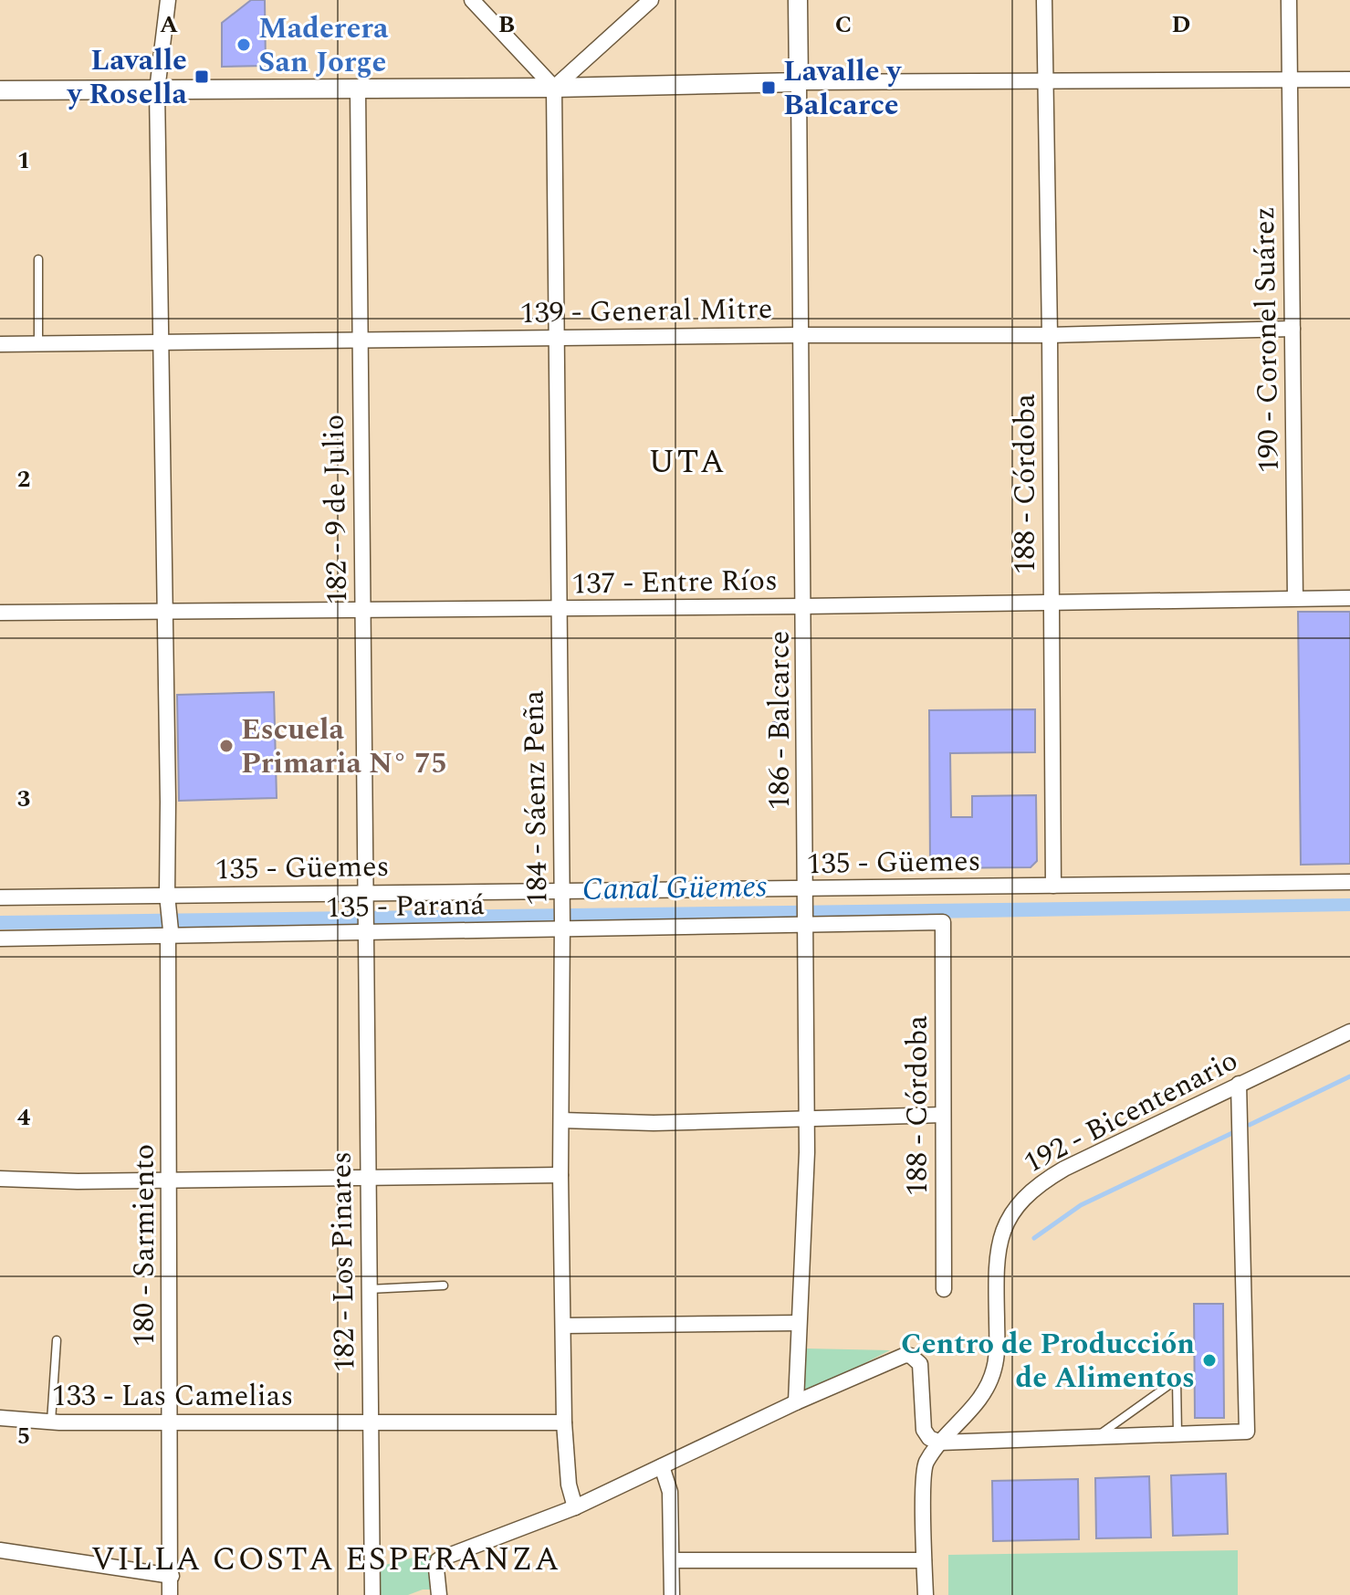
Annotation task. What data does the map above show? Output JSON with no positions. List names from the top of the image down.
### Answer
{
  "streets": {
    "street": [
      "139 - General Mitre",
      "190 - Coronel Suárez",
      "188 - Córdoba",
      "182 - 9 de Julio",
      "137 - Entre Ríos",
      "186 - Balcarce",
      "184 - Sáenz Peña",
      "135 - Güemes",
      "135 - Paraná",
      "192 - Bicentenario",
      "180 - Sarmiento",
      "182 - Los Pinares",
      "133 - Las Camelias"
    ]
  },
  "crossings": [
    ["139 - General Mitre", "190 - Coronel Suárez"],
    ["139 - General Mitre", "188 - Córdoba"],
    ["139 - General Mitre", "182 - 9 de Julio"],
    ["139 - General Mitre", "186 - Balcarce"],
    ["139 - General Mitre", "184 - Sáenz Peña"],
    ["139 - General Mitre", "180 - Sarmiento"],
    ["190 - Coronel Suárez", "137 - Entre Ríos"],
    ["188 - Córdoba", "137 - Entre Ríos"],
    ["188 - Córdoba", "135 - Güemes"],
    ["188 - Córdoba", "135 - Paraná"],
    ["182 - 9 de Julio", "137 - Entre Ríos"],
    ["182 - 9 de Julio", "135 - Güemes"],
    ["182 - 9 de Julio", "135 - Paraná"],
    ["182 - 9 de Julio", "182 - Los Pinares"],
    ["137 - Entre Ríos", "186 - Balcarce"],
    ["137 - Entre Ríos", "184 - Sáenz Peña"],
    ["137 - Entre Ríos", "180 - Sarmiento"],
    ["186 - Balcarce", "135 - Güemes"],
    ["186 - Balcarce", "135 - Paraná"],
    ["184 - Sáenz Peña", "135 - Güemes"],
    ["184 - Sáenz Peña", "135 - Paraná"],
    ["184 - Sáenz Peña", "133 - Las Camelias"],
    ["135 - Güemes", "180 - Sarmiento"],
    ["135 - Paraná", "180 - Sarmiento"],
    ["135 - Paraná", "182 - Los Pinares"],
    ["180 - Sarmiento", "133 - Las Camelias"],
    ["182 - Los Pinares", "133 - Las Camelias"]
  ],
  "districts": ["UTA", "VILLA COSTA ESPERANZA"],
  "water": ["Canal Güemes"],
  "places": {
    "other": ["Maderera San Jorge", "Escuela Primaria N° 75", "Centro de Producción de Alimentos"],
    "transit": ["Lavalle y Rosella", "Lavalle y Balcarce"]
  },
  "grid": {
    "columns": [
      "A",
      "B",
      "C",
      "D"
    ],
    "rows": [
      "1",
      "2",
      "3",
      "4",
      "5"
    ]
  }
}
